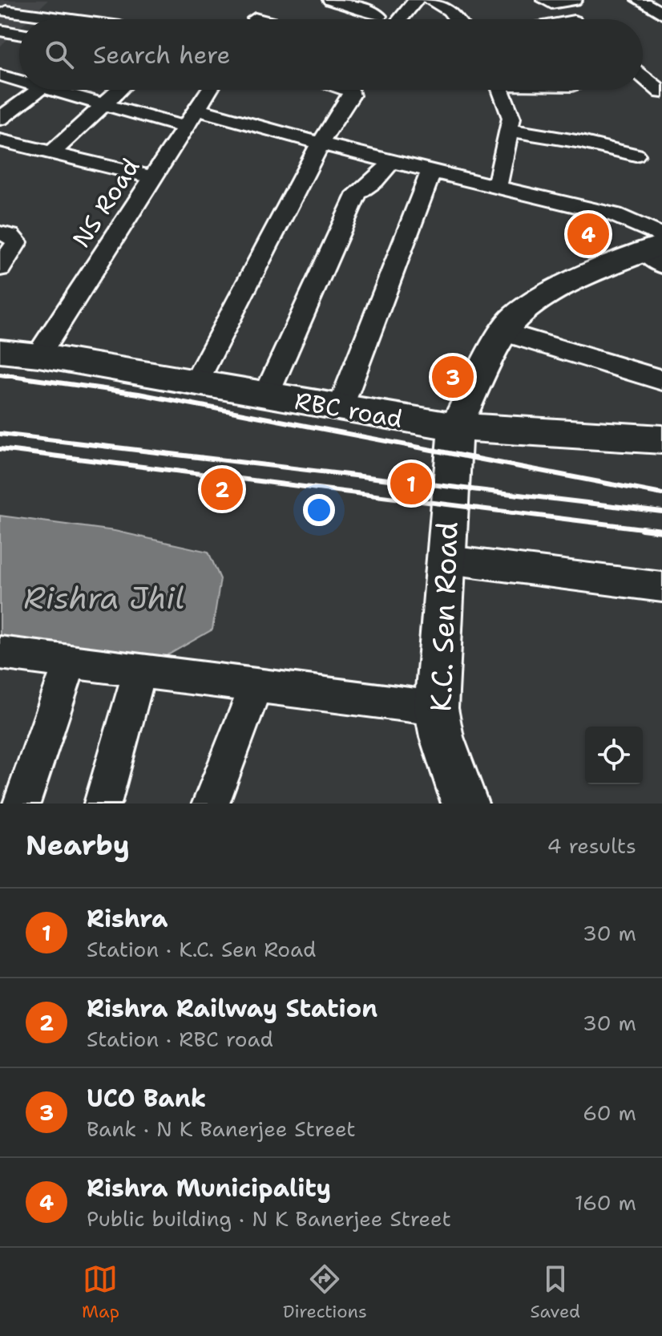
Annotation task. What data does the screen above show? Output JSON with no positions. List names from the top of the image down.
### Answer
{
  "streets": {
    "street": ["NS Road", "RBC road", "K.C. Sen Road"]
  },
  "crossings": [
    ["NS Road", "RBC road"],
    ["RBC road", "K.C. Sen Road"]
  ],
  "water": ["Rishra Jhil"],
  "page": {
    "search": "Search here",
    "pins": [
      "4",
      "3",
      "1",
      "2"
    ],
    "heading": ["Nearby", "4 results"],
    "list": [
      {
        "mark": "1",
        "name": "Rishra",
        "note": "Station · K.C. Sen Road",
        "value": "30 m"
      },
      {
        "mark": "2",
        "name": "Rishra Railway Station",
        "note": "Station · RBC road",
        "value": "30 m"
      },
      {
        "mark": "3",
        "name": "UCO Bank",
        "note": "Bank · N K Banerjee Street",
        "value": "60 m"
      },
      {
        "mark": "4",
        "name": "Rishra Municipality",
        "note": "Public building · N K Banerjee Street",
        "value": "160 m"
      }
    ],
    "nav": ["Map", "Directions", "Saved"]
  }
}
